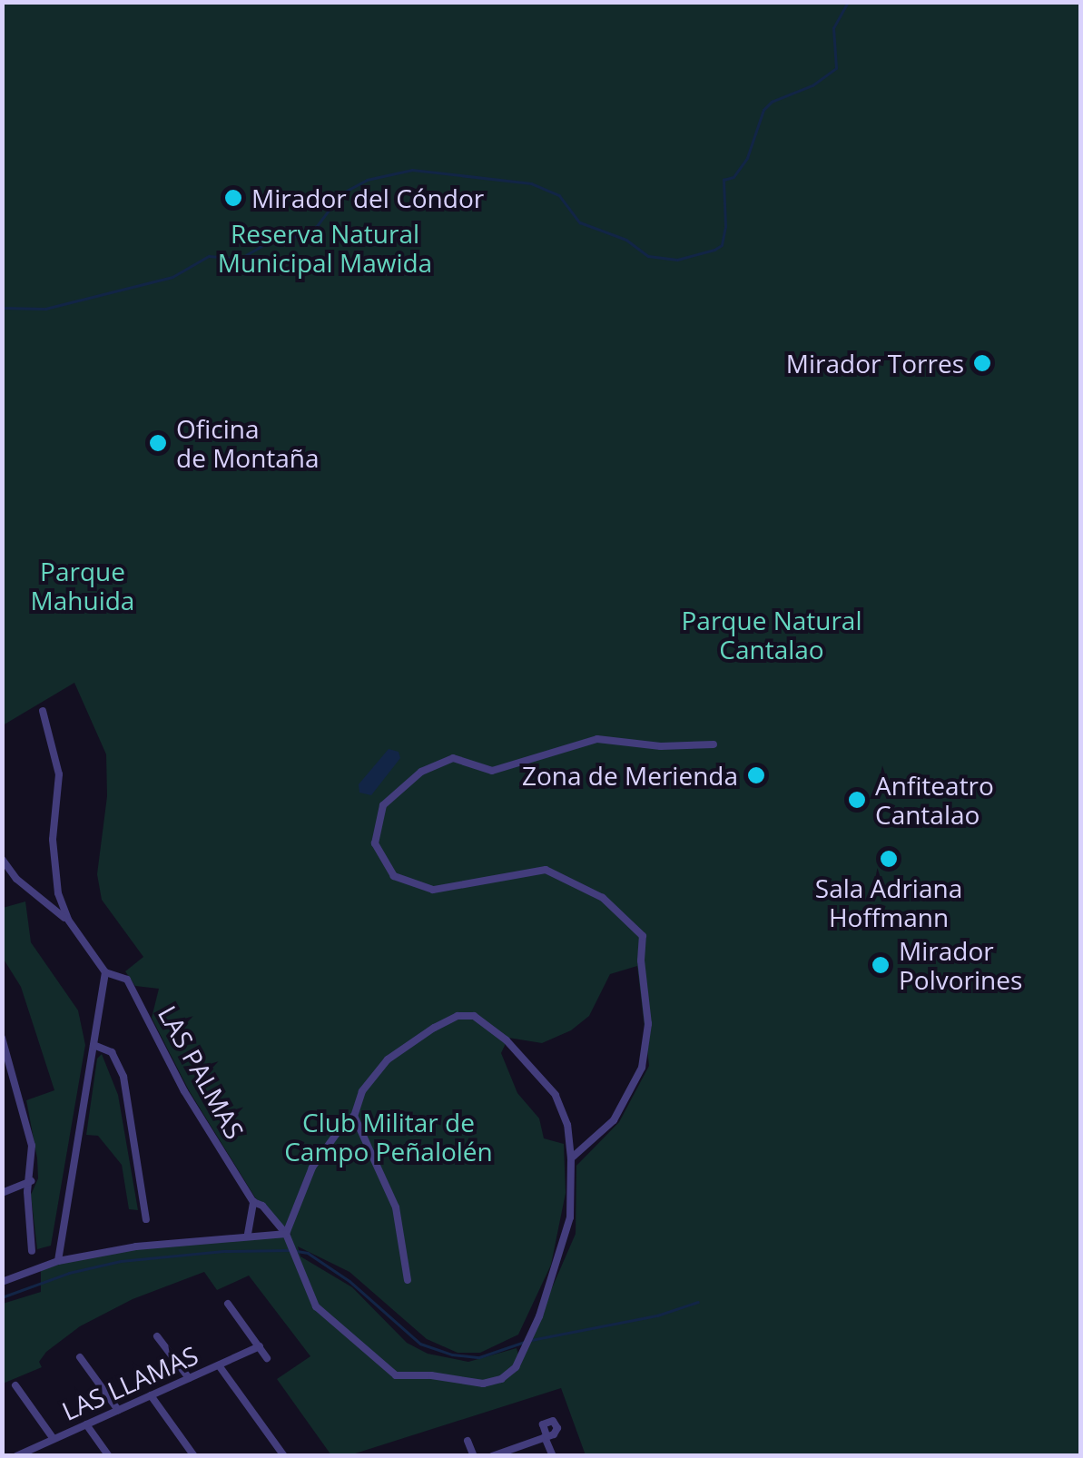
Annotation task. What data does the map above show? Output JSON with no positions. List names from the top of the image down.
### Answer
{
  "streets": {
    "street": ["LAS PALMAS", "LAS LLAMAS"]
  },
  "parks": [
    "Reserva Natural Municipal Mawida",
    "Parque Mahuida",
    "Parque Natural Cantalao",
    "Club Militar de Campo Peñalolén"
  ],
  "places": [
    "Mirador del Cóndor",
    "Mirador Torres",
    "Oficina de Montaña",
    "Zona de Merienda",
    "Anfiteatro Cantalao",
    "Sala Adriana Hoffmann",
    "Mirador Polvorines"
  ]
}
